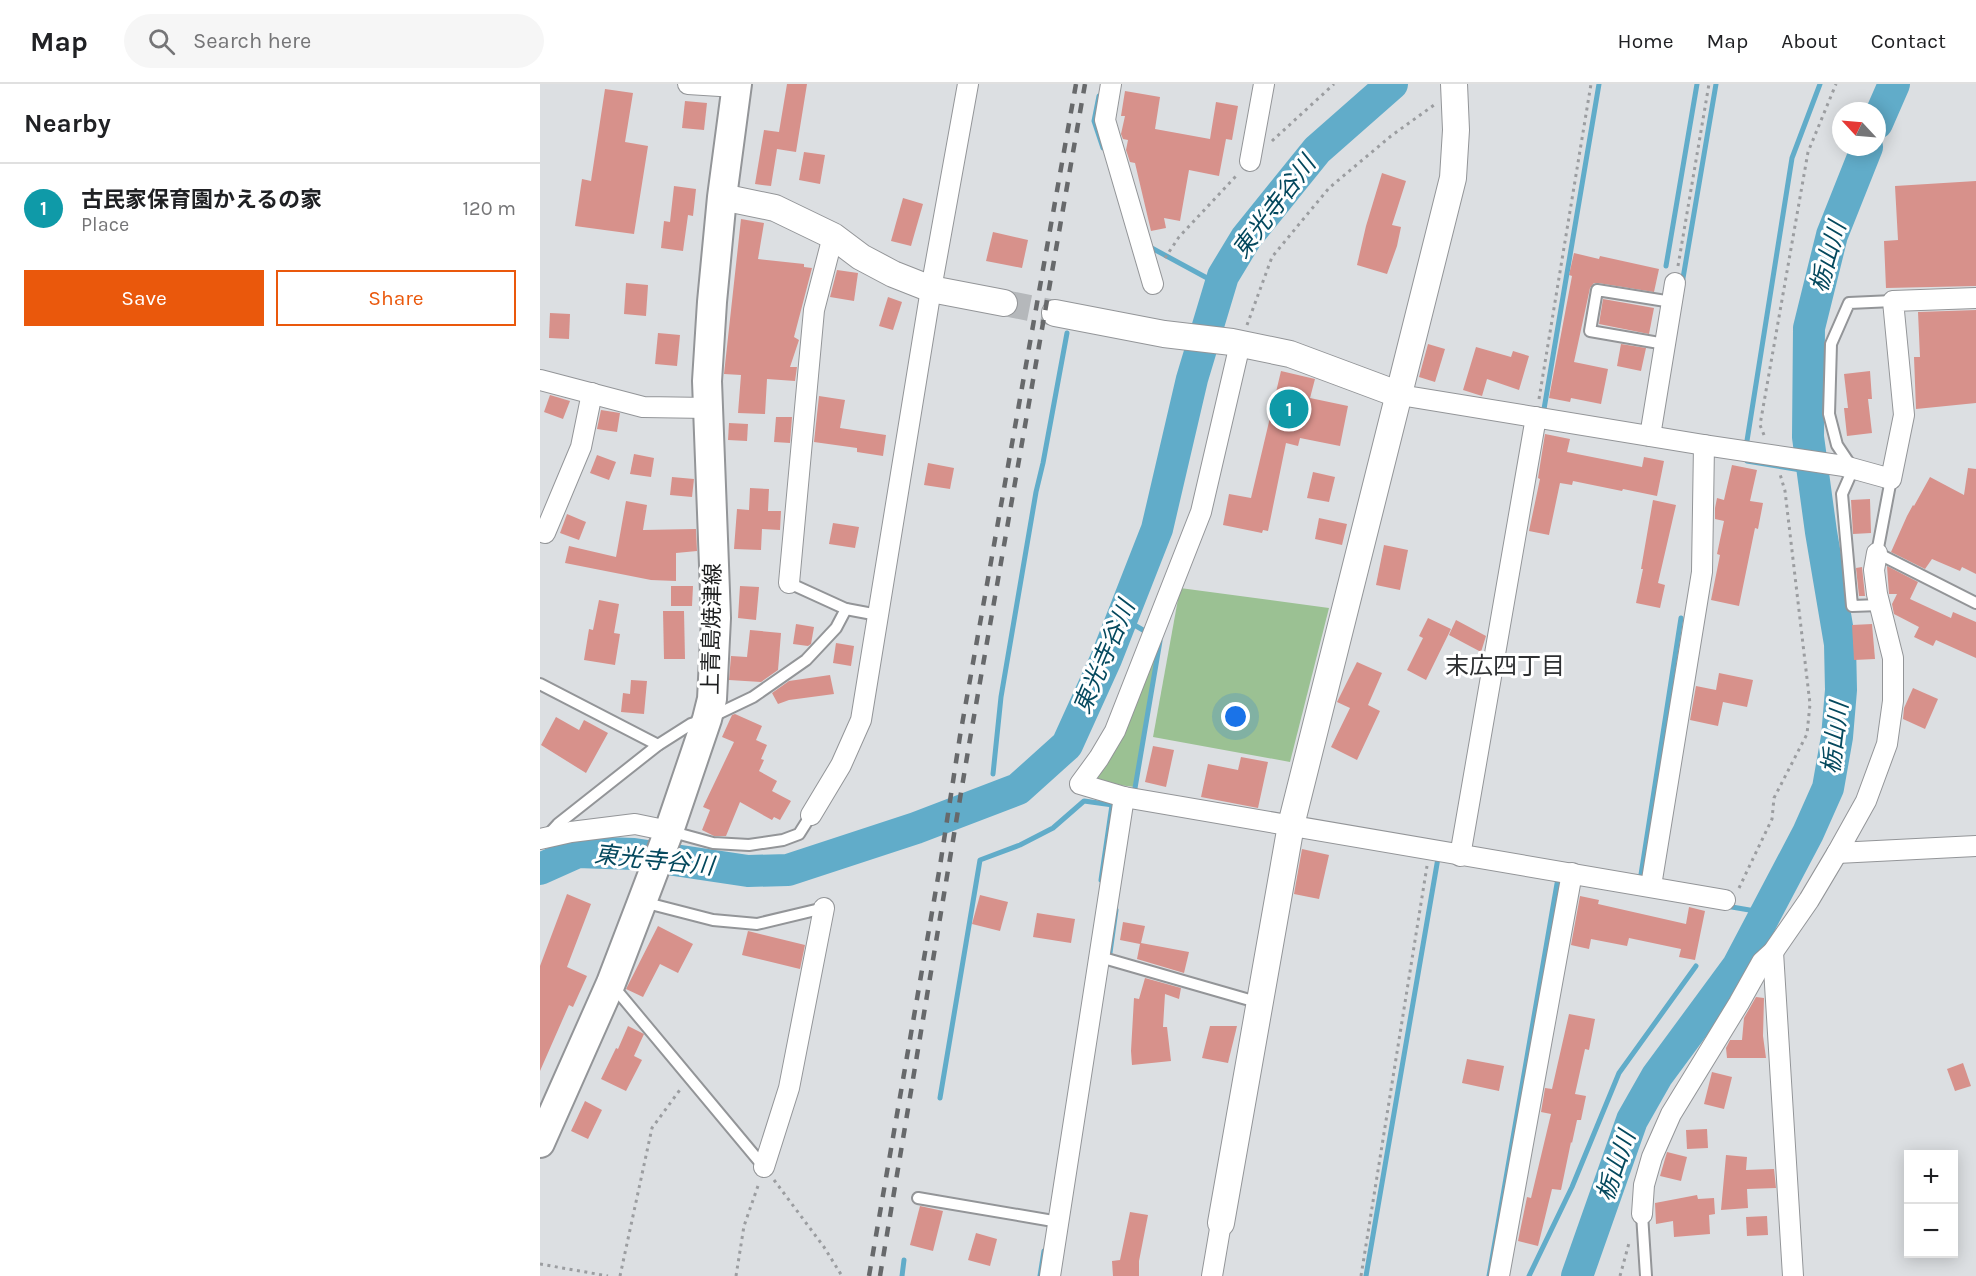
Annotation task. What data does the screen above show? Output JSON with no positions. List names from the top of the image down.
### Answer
{
  "streets": {
    "main road": ["上青島焼津線"]
  },
  "districts": ["末広四丁目"],
  "water": ["東光寺谷川", "栃山川"],
  "north": "top left",
  "page": {
    "header": "Map",
    "search": "Search here",
    "nav": [
      "Home",
      "Map",
      "About",
      "Contact"
    ],
    "heading": "Nearby",
    "list": [
      {
        "mark": "1",
        "name": "古民家保育園かえるの家",
        "note": "Place",
        "value": "120 m"
      }
    ],
    "buttons": ["Save", "Share"],
    "pins": "1",
    "map_buttons": ["+", "−"]
  }
}
